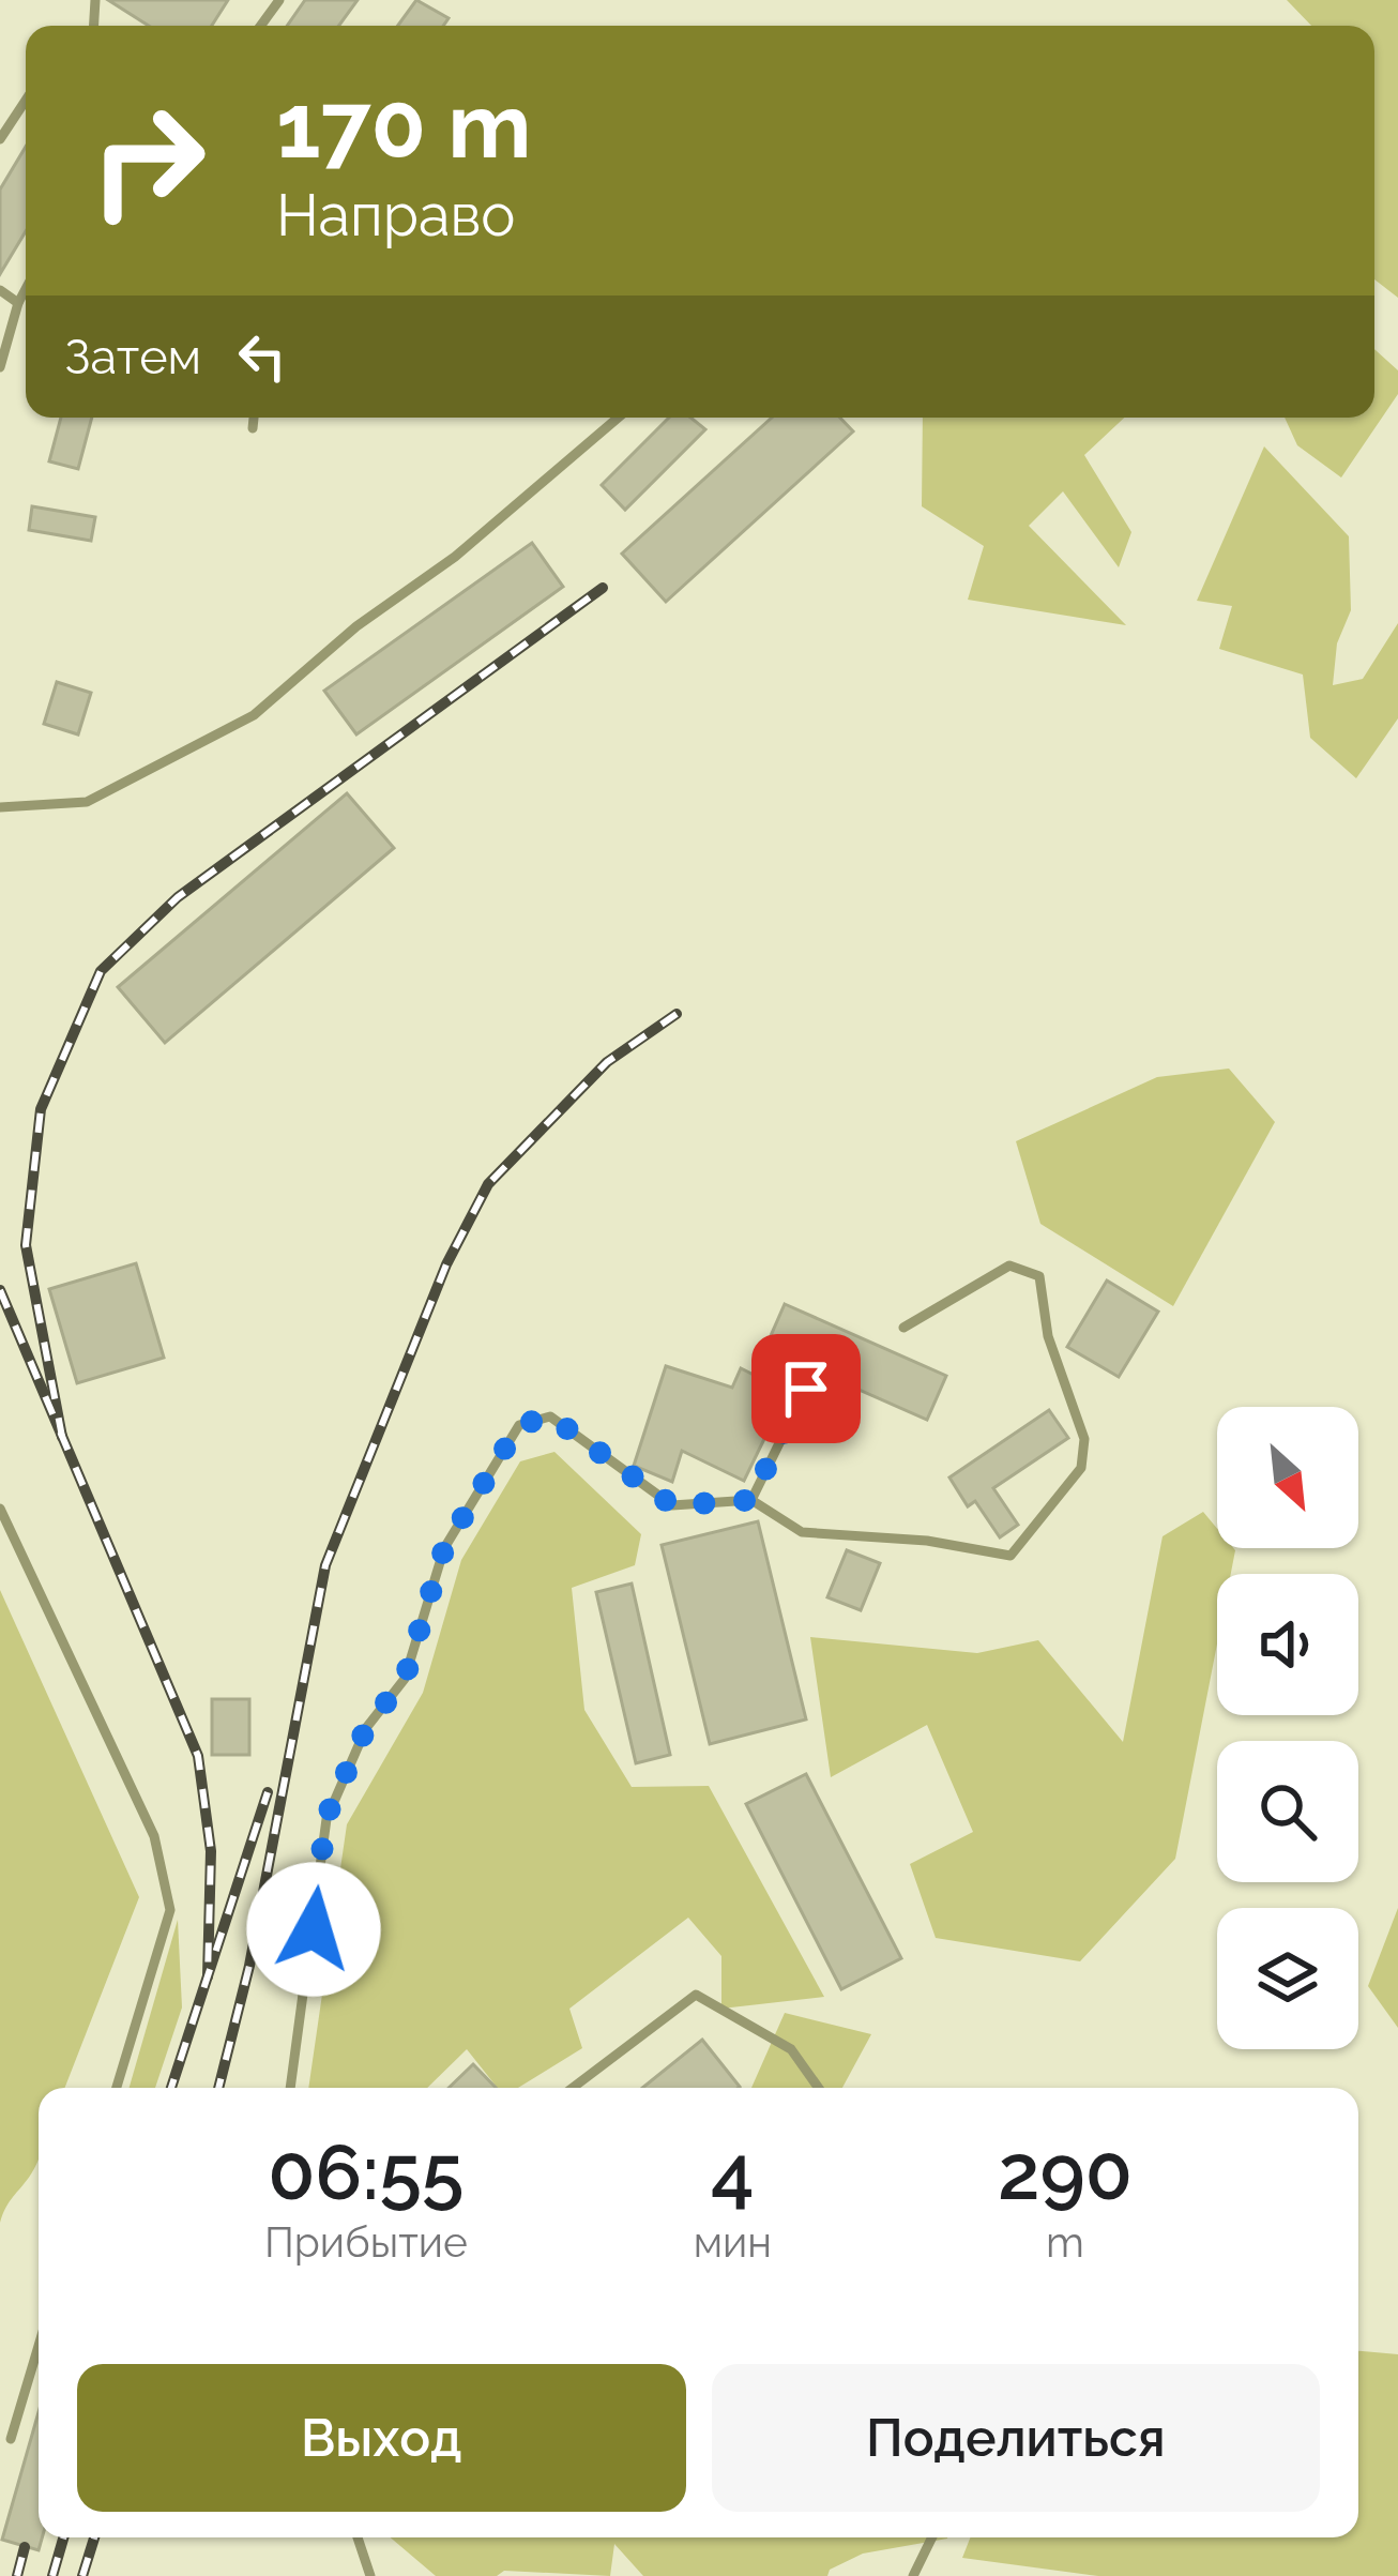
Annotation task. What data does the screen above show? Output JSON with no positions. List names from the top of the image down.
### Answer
{
  "north": "bottom right",
  "page": {
    "turn": ["170 m", "Направо"],
    "then": "Затем",
    "eta": [
      "06:55",
      "Прибытие",
      "4",
      "мин",
      "290",
      "m"
    ],
    "buttons": ["Выход", "Поделиться"]
  }
}
